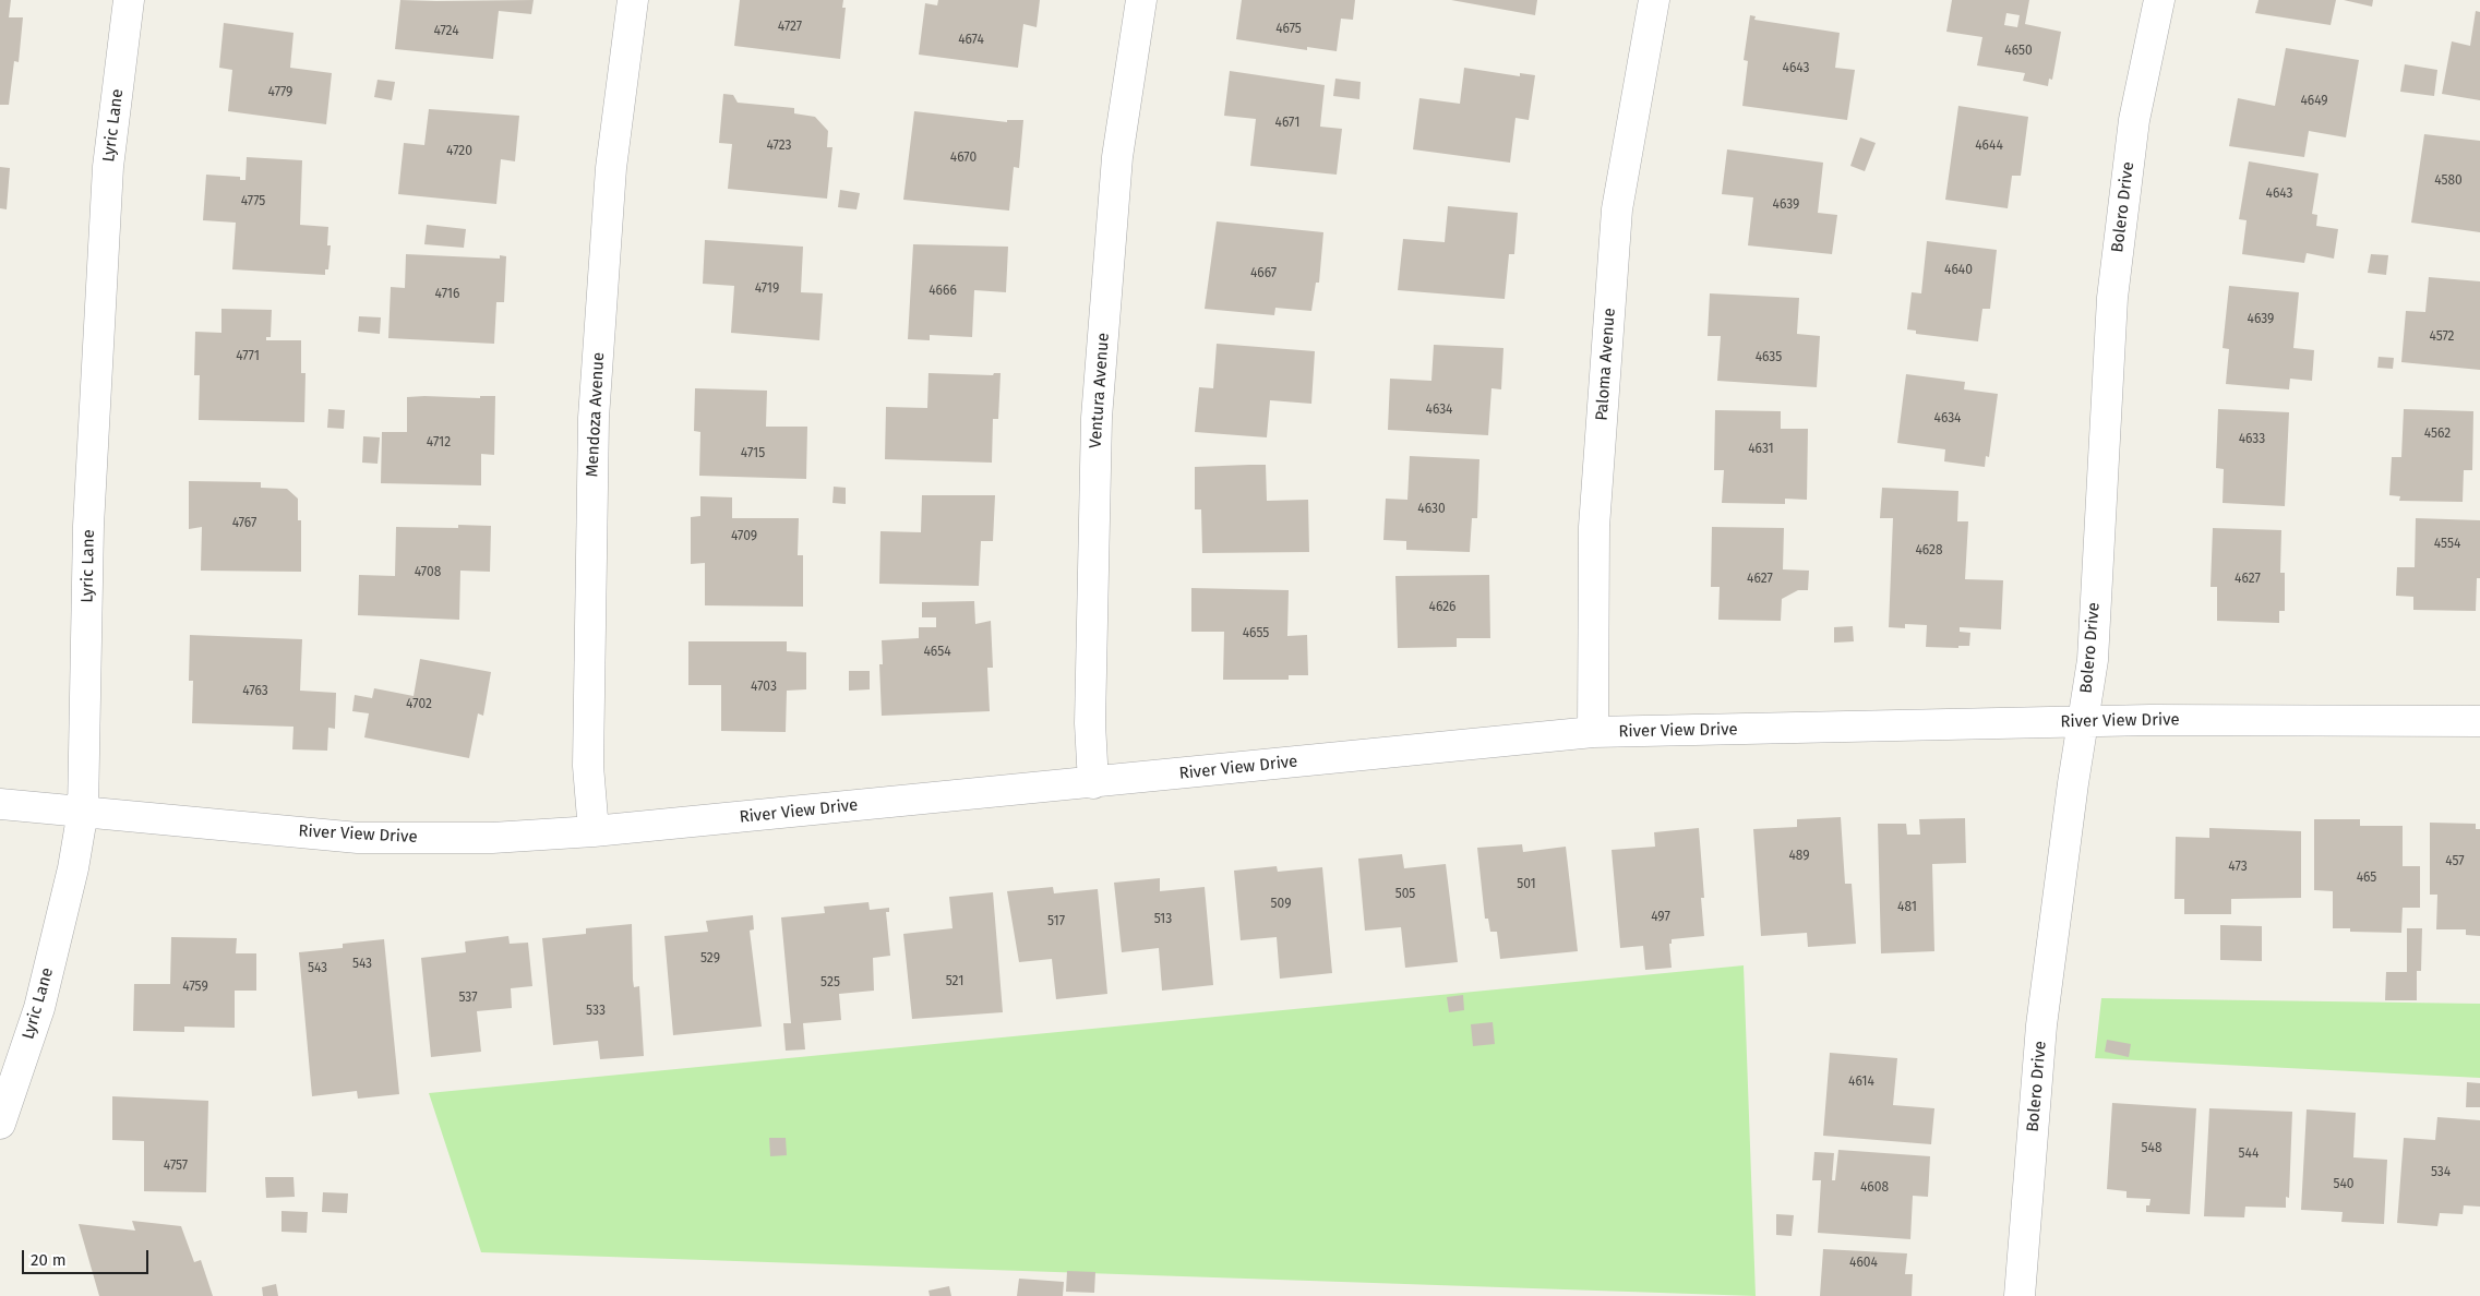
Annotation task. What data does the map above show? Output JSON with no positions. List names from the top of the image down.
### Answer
{
  "streets": {
    "street": [
      "Lyric Lane",
      "Bolero Drive",
      "Paloma Avenue",
      "Ventura Avenue",
      "Mendoza Avenue",
      "River View Drive"
    ]
  },
  "crossings": [
    ["Lyric Lane", "River View Drive"],
    ["Bolero Drive", "River View Drive"],
    ["Paloma Avenue", "River View Drive"],
    ["Ventura Avenue", "River View Drive"],
    ["Mendoza Avenue", "River View Drive"]
  ],
  "house_numbers": [
    "4727",
    "4675",
    "4724",
    "4674",
    "4650",
    "4643",
    "4779",
    "4649",
    "4671",
    "4723",
    "4644",
    "4720",
    "4670",
    "4580",
    "4643",
    "4775",
    "4639",
    "4640",
    "4667",
    "4719",
    "4666",
    "4716",
    "4639",
    "4572",
    "4771",
    "4635",
    "4634",
    "4634",
    "4562",
    "4633",
    "4712",
    "4631",
    "4715",
    "4630",
    "4767",
    "4709",
    "4554",
    "4628",
    "4708",
    "4627",
    "4627",
    "4626",
    "4655",
    "4654",
    "4703",
    "4763",
    "4702",
    "489",
    "457",
    "473",
    "465",
    "501",
    "505",
    "509",
    "481",
    "497",
    "513",
    "517",
    "529",
    "543",
    "543",
    "521",
    "525",
    "4759",
    "537",
    "533",
    "4614",
    "548",
    "544",
    "4757",
    "534",
    "540",
    "4608",
    "4604"
  ],
  "scale_bar": "20 m"
}
